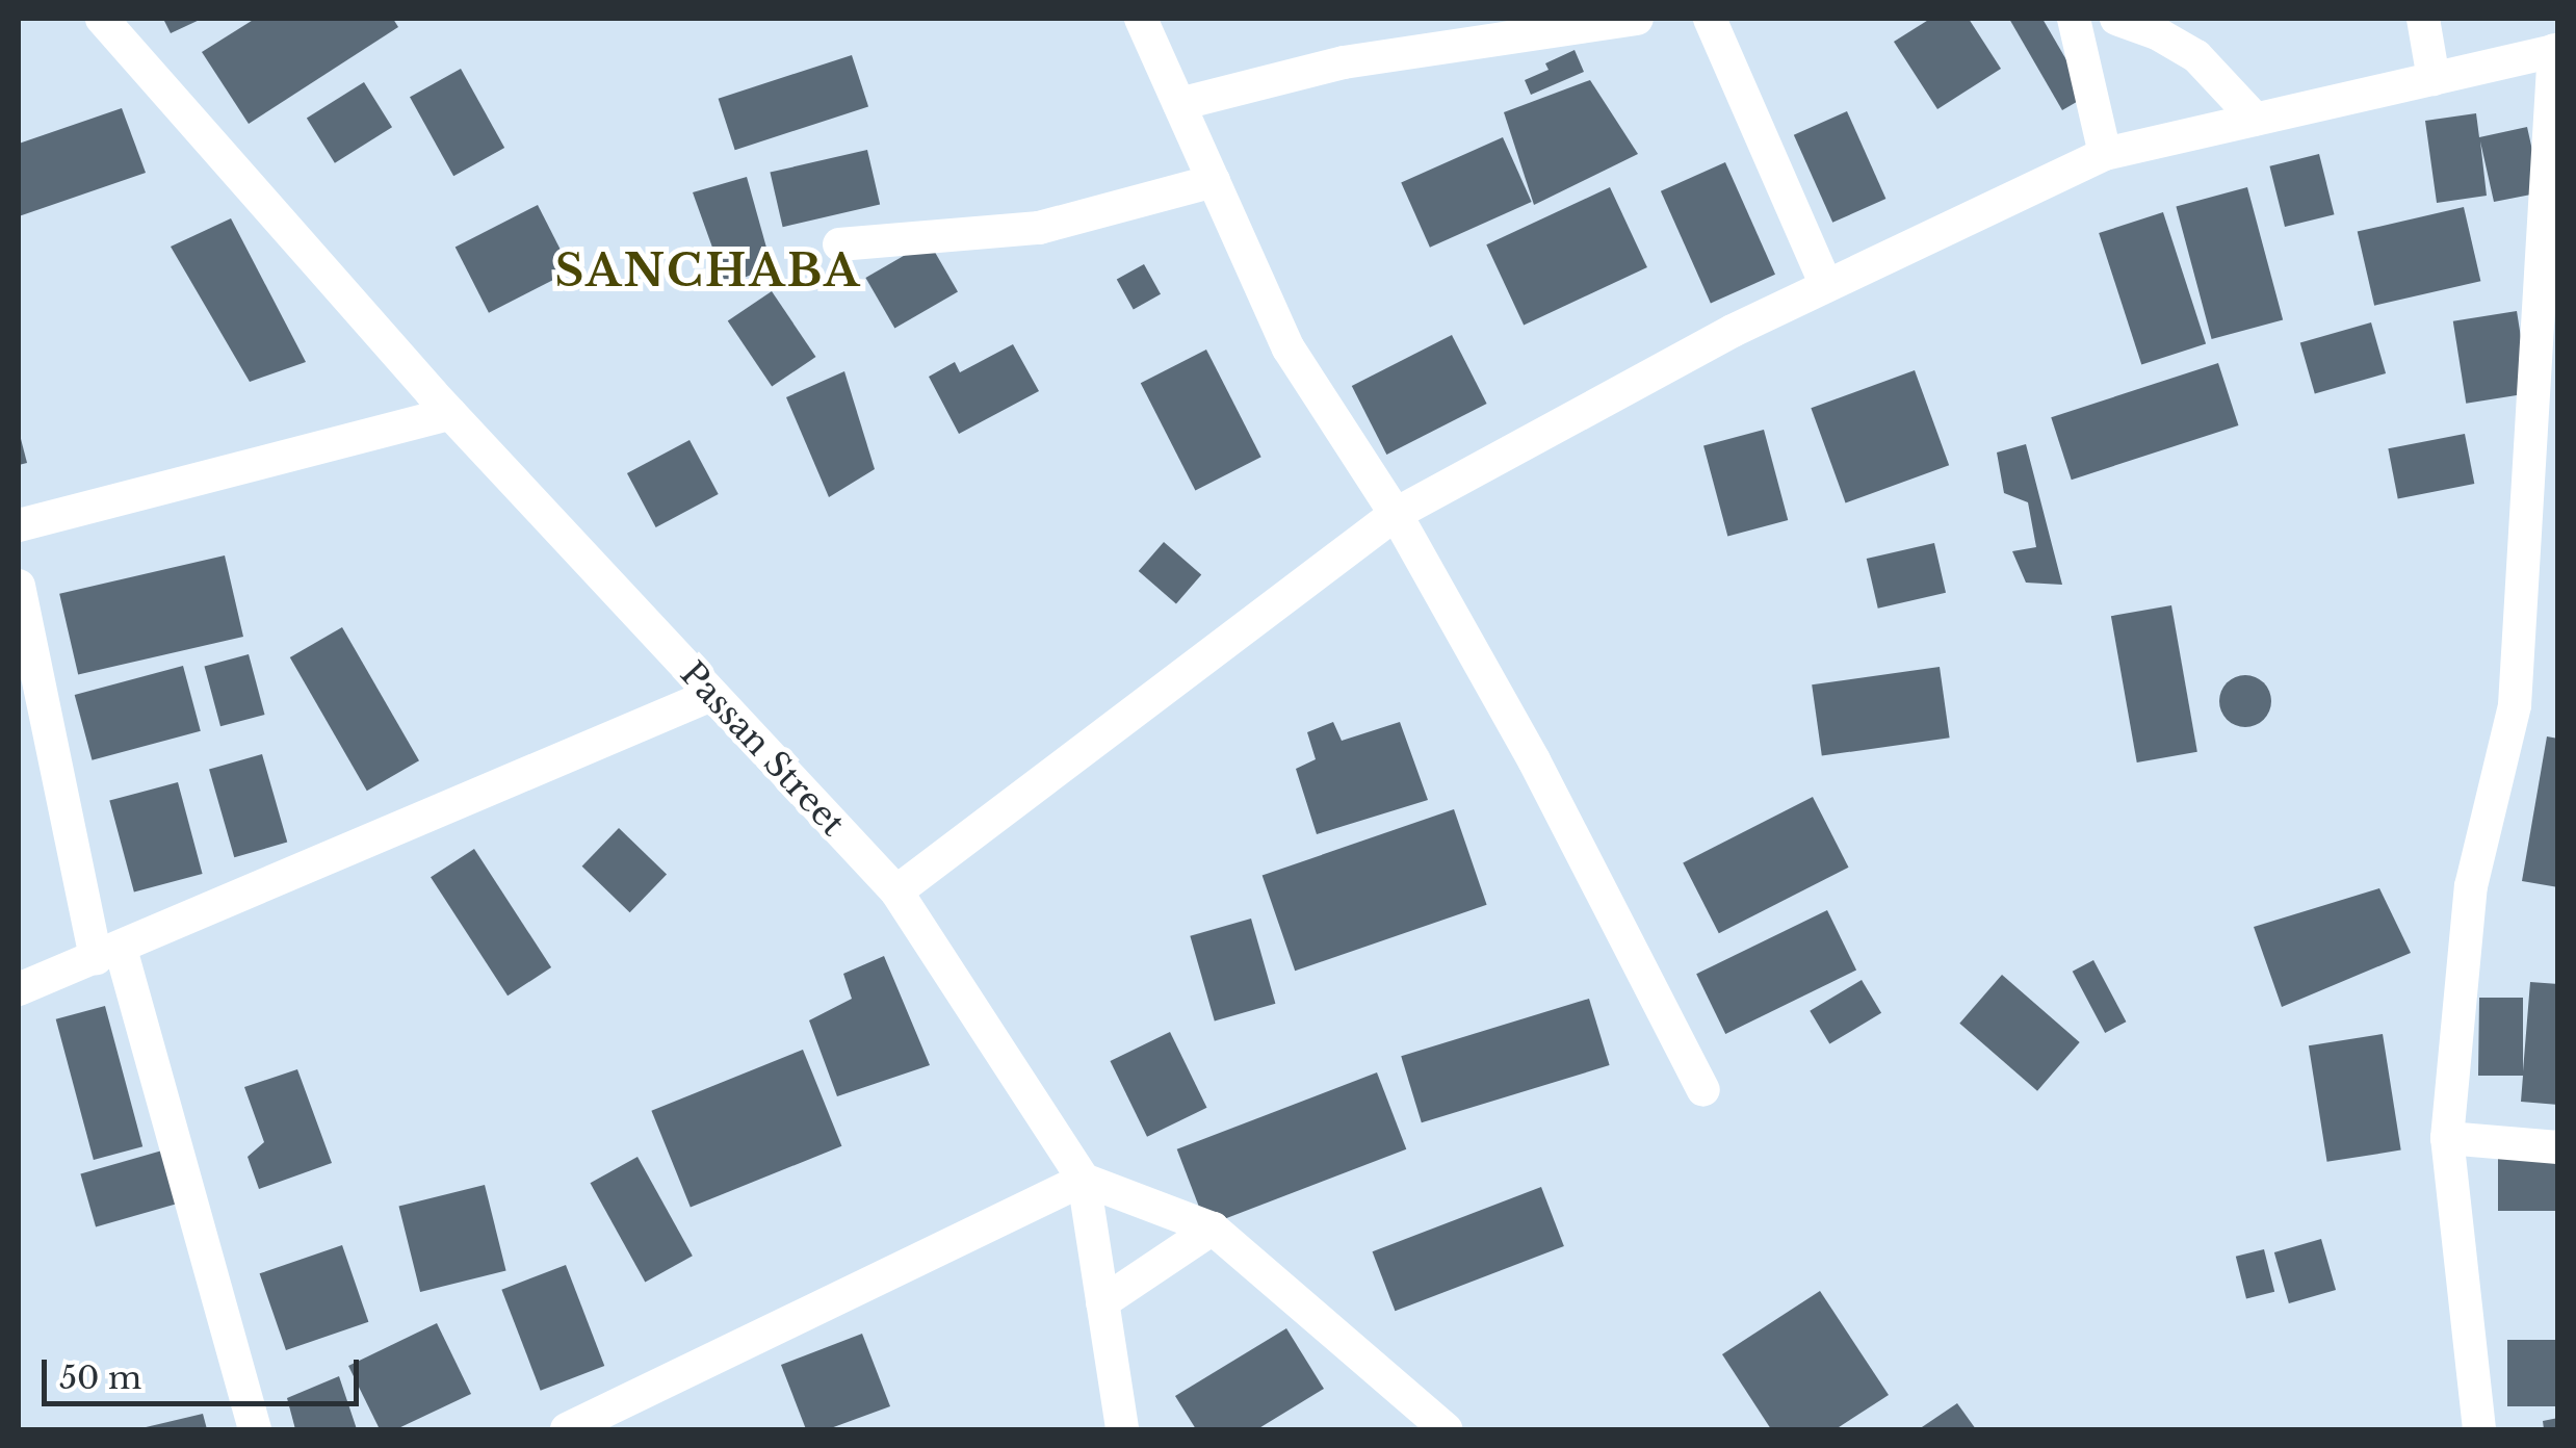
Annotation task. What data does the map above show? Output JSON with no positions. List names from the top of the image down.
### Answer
{
  "streets": {
    "street": ["Passan Street"]
  },
  "districts": ["SANCHABA"],
  "scale_bar": "50 m"
}
